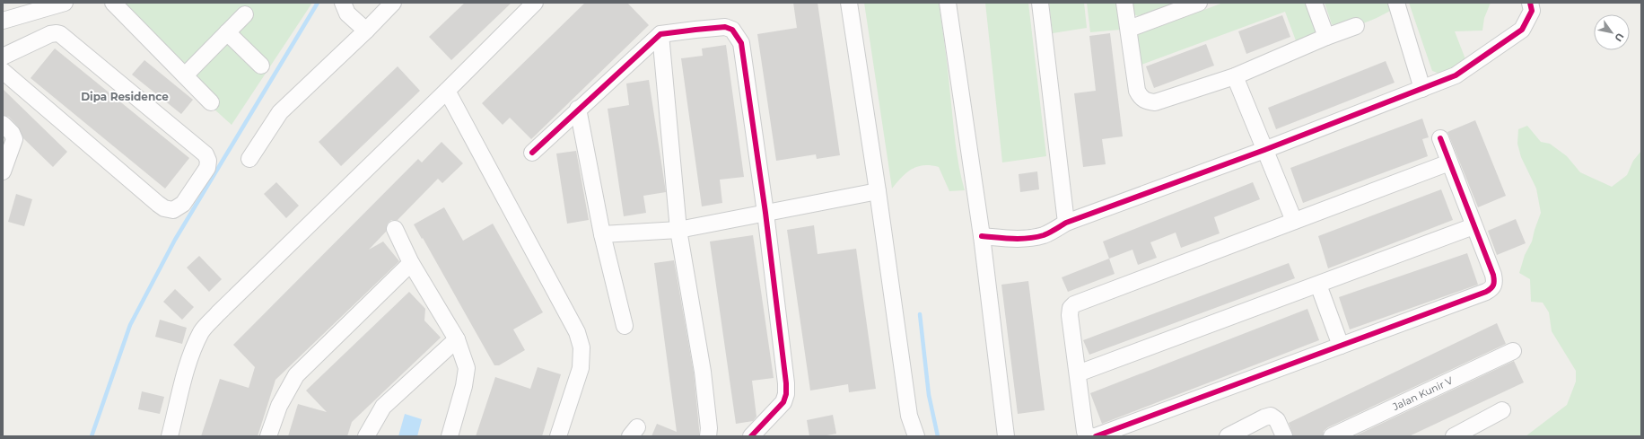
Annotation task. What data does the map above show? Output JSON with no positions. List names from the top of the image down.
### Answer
{
  "streets": {
    "street": ["Jalan Kunir V"]
  },
  "districts": ["Dipa Residence"],
  "north": "bottom right"
}
